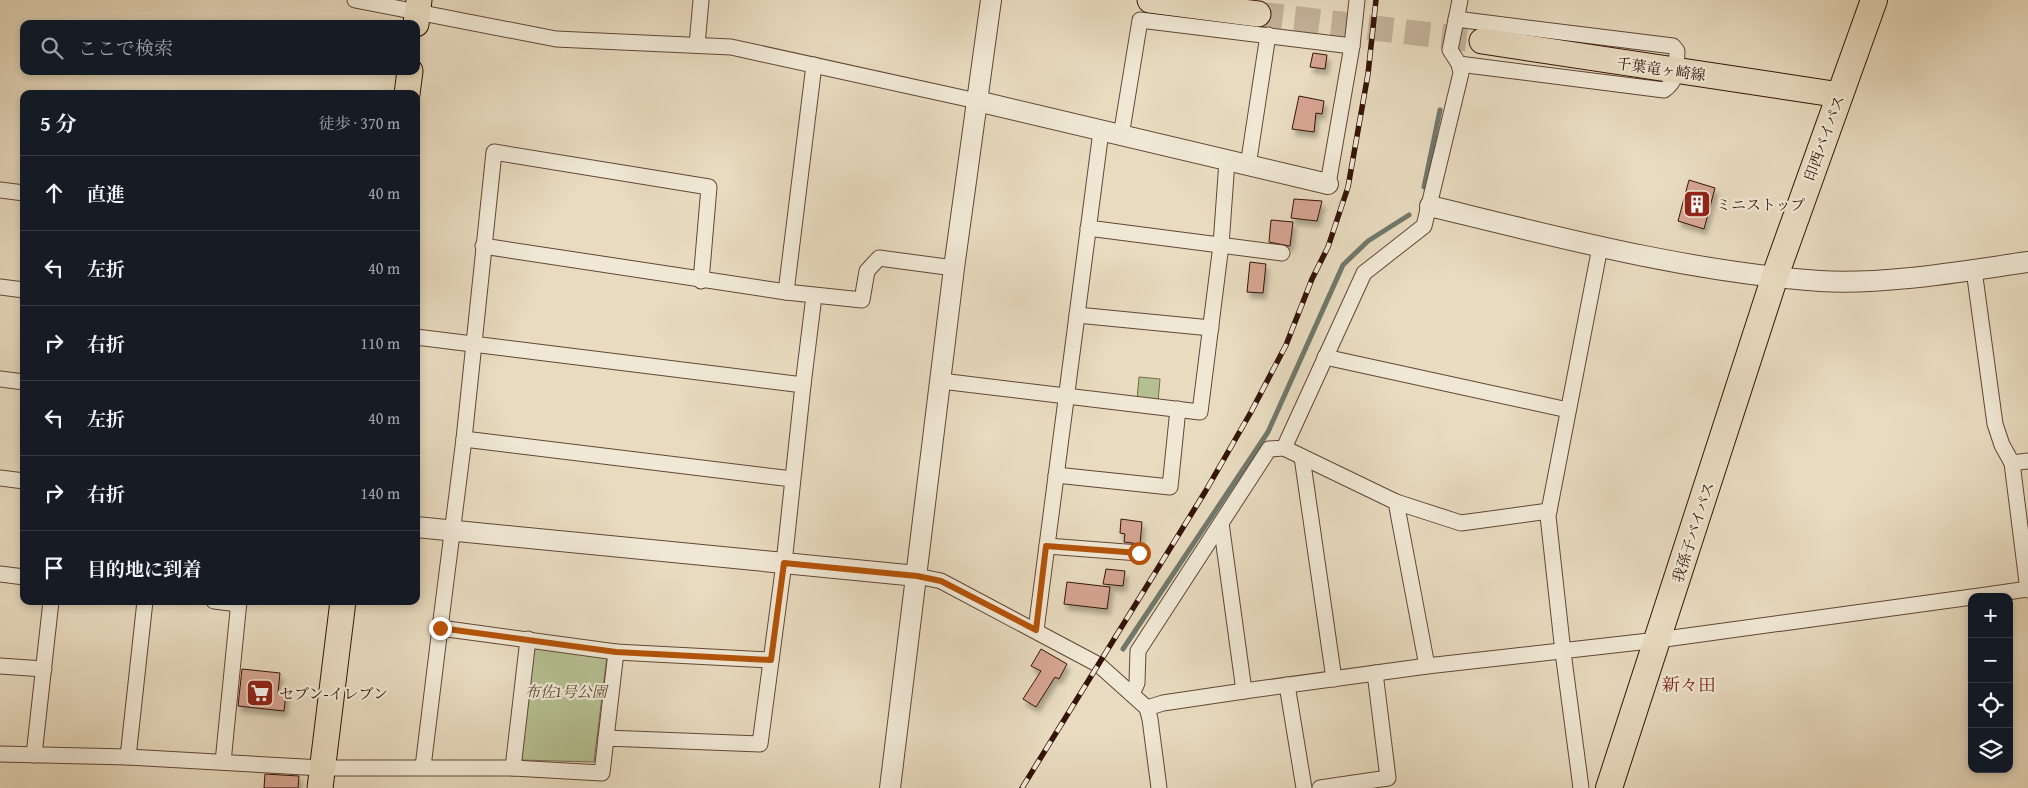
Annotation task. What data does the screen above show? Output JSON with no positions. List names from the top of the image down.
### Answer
{
  "streets": {
    "highway": ["印西バイパス", "我孫子バイパス"],
    "main road": ["千葉竜ヶ崎線"]
  },
  "crossings": [
    ["千葉竜ヶ崎線", "印西バイパス"],
    ["印西バイパス", "我孫子バイパス"]
  ],
  "districts": ["新々田"],
  "parks": ["布佐1号公園"],
  "places": {
    "building": ["ミニストップ"],
    "supermarket": ["セブン-イレブン"]
  },
  "page": {
    "search": "ここで検索",
    "heading": ["5 分", "徒歩 · 370 m"],
    "list": [
      ["直進", "40 m"],
      ["左折", "40 m"],
      ["右折", "110 m"],
      ["左折", "40 m"],
      ["右折", "140 m"],
      "目的地に到着"
    ],
    "map_buttons": ["+", "−"]
  }
}
